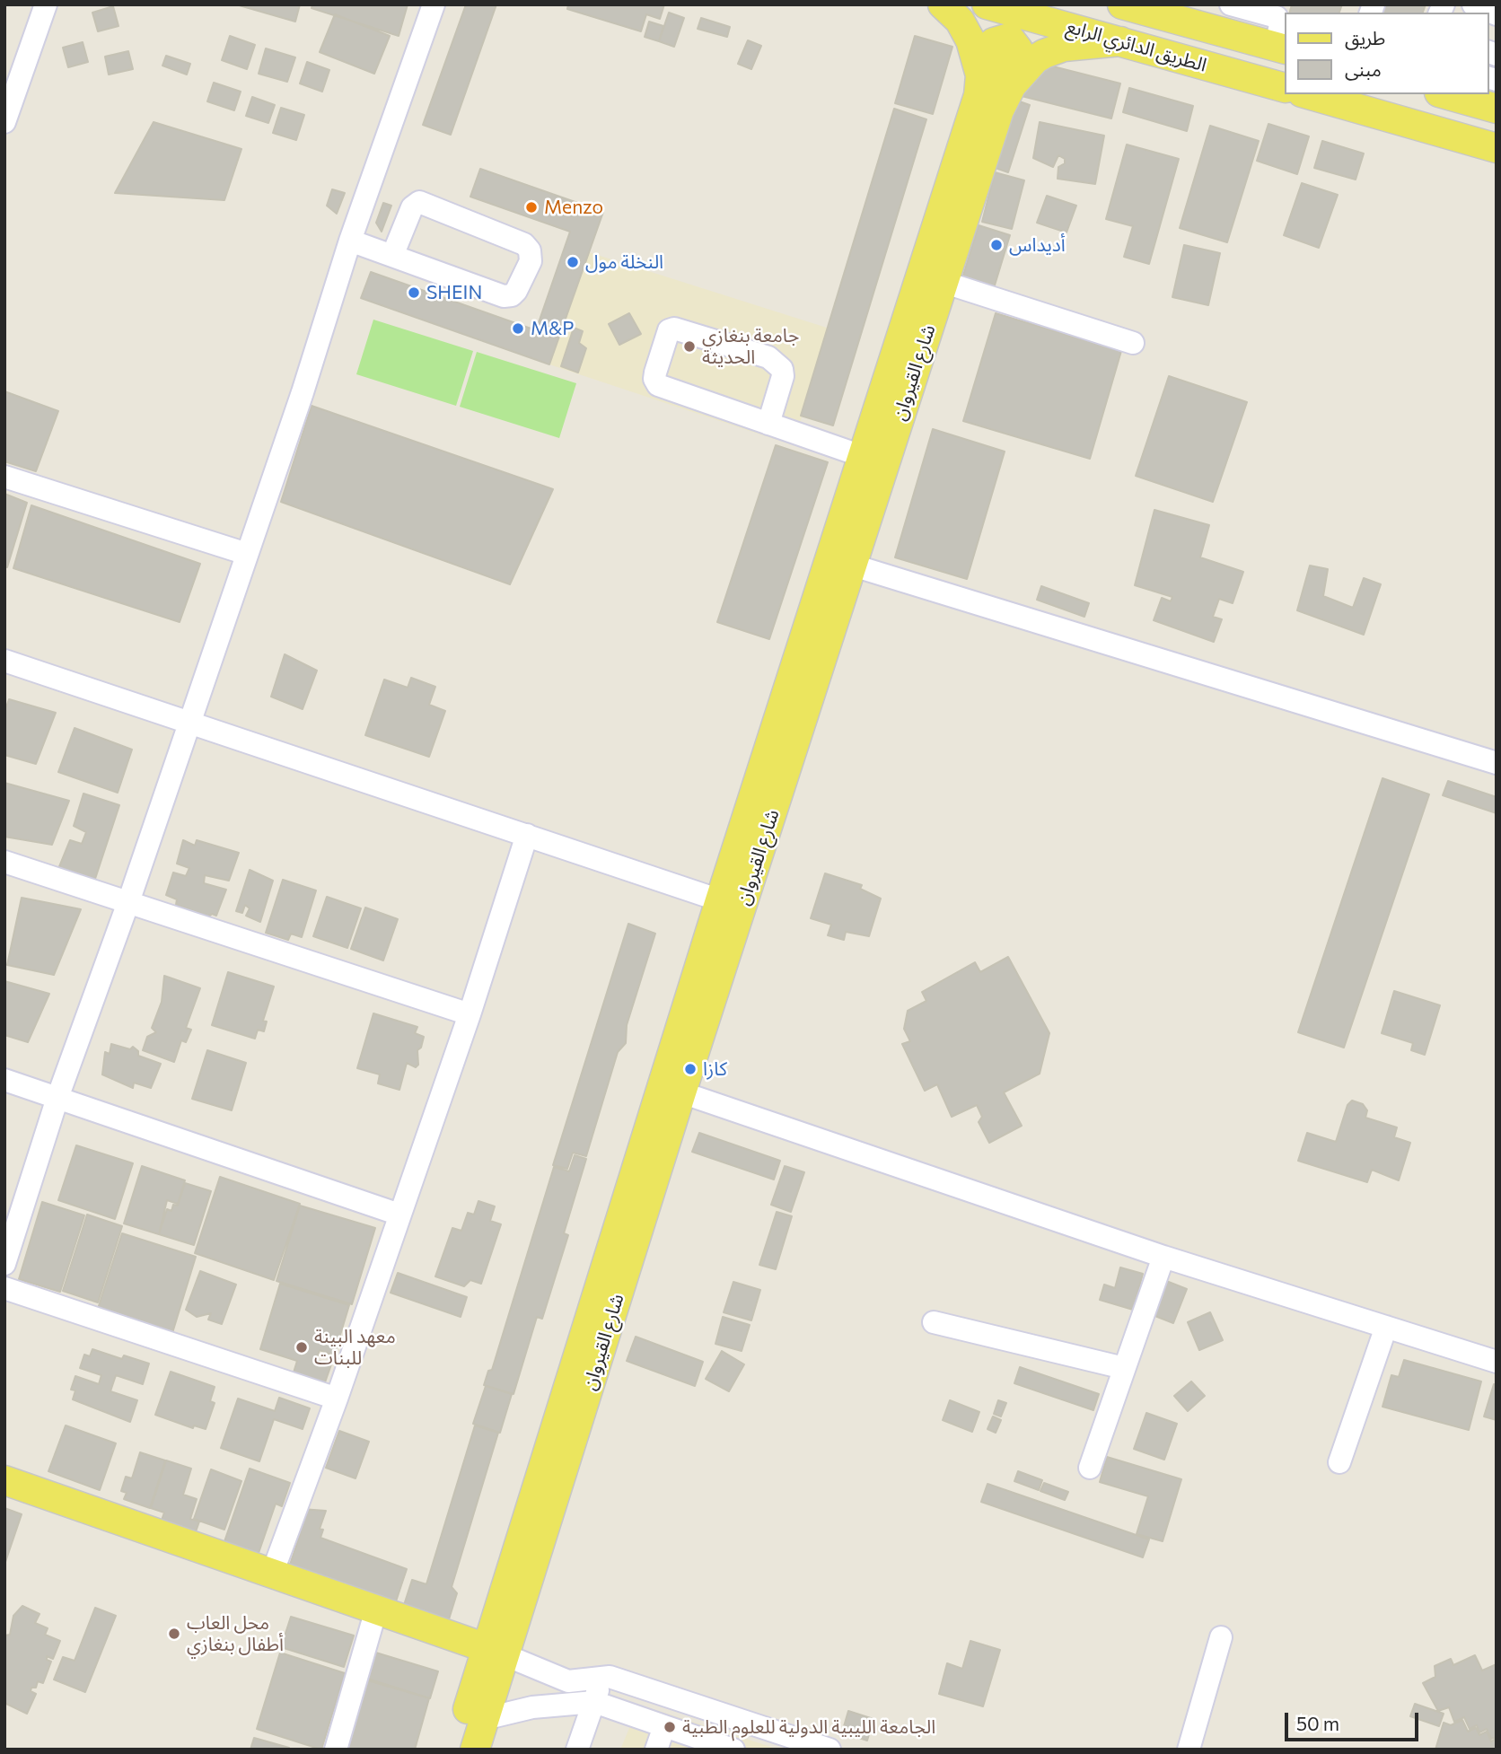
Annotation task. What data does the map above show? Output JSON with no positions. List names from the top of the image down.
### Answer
{
  "streets": {
    "main road": ["الطريق الدائري الرابع", "شارع القيروان"]
  },
  "crossings": [
    ["الطريق الدائري الرابع", "شارع القيروان"]
  ],
  "places": [
    "Menzo",
    "أديداس",
    "النخلة مول",
    "SHEIN",
    "M&P",
    "جامعة بنغازي الحديثة",
    "كازا",
    "معهد البينة للبنات",
    "محل العاب أطفال بنغازي",
    "الجامعة الليبية الدولية للعلوم الطبية"
  ],
  "legend": ["طريق", "مبنى"],
  "scale_bar": "50 m"
}
